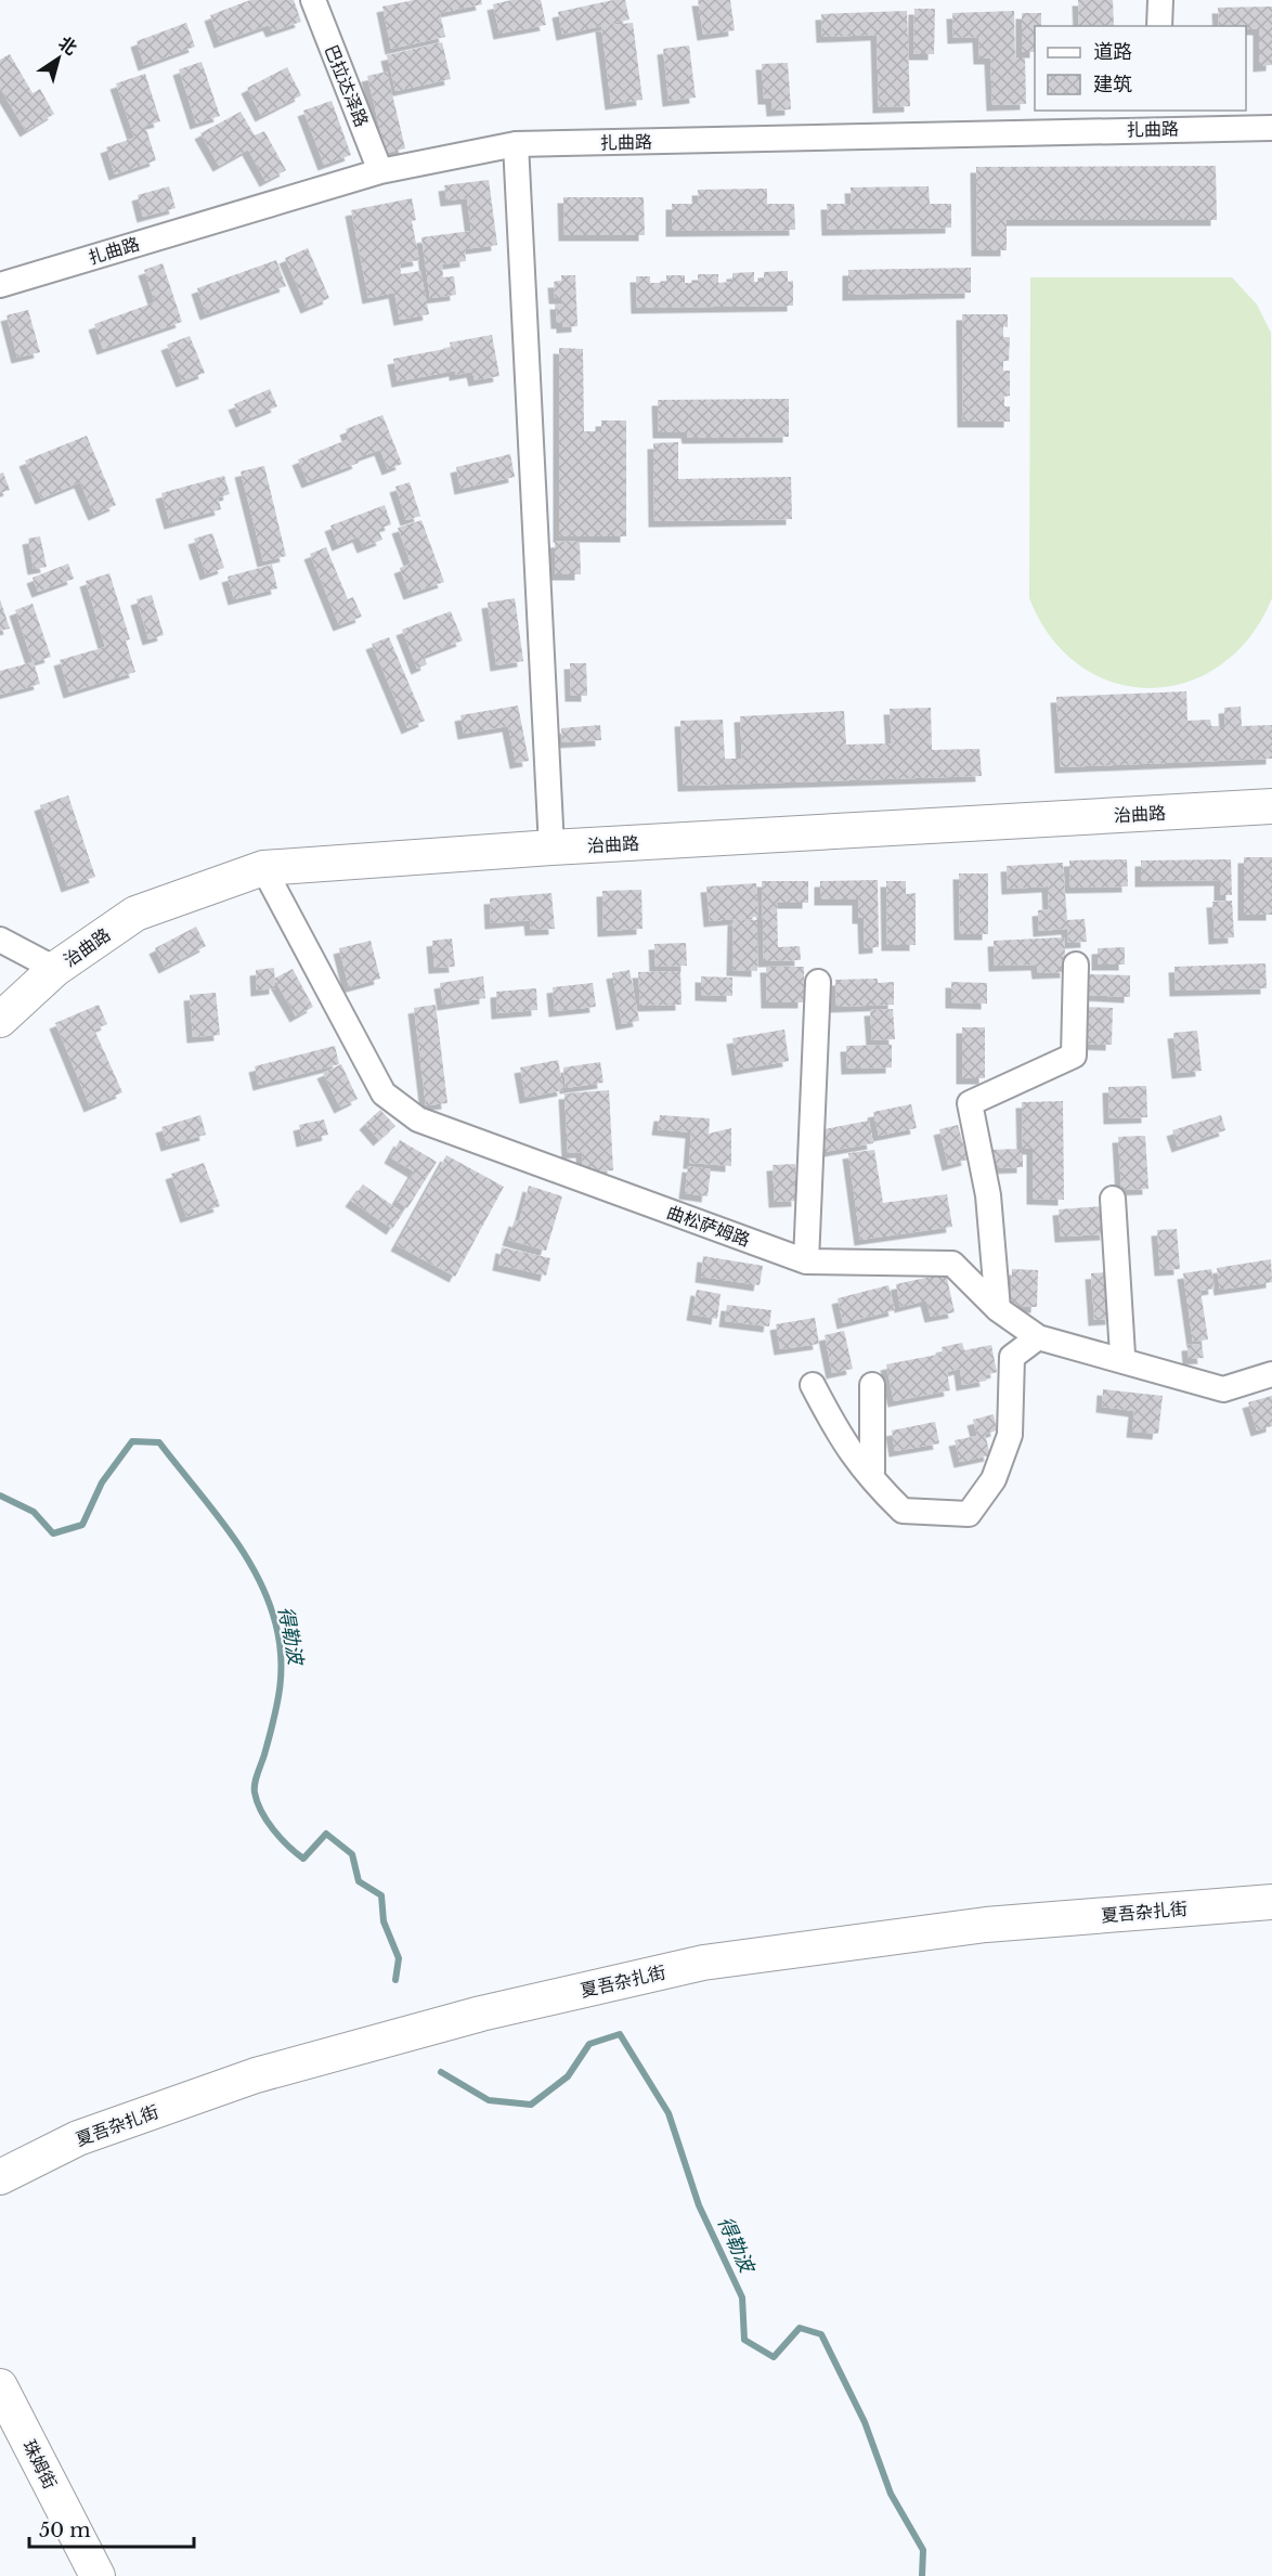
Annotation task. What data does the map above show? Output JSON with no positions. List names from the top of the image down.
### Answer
{
  "streets": {
    "main road": ["治曲路", "夏吾杂扎街", "珠姆街"],
    "street": ["巴拉达泽路", "扎曲路", "曲松萨姆路"]
  },
  "crossings": [
    ["巴拉达泽路", "扎曲路"],
    ["治曲路", "曲松萨姆路"]
  ],
  "water": ["得勒波"],
  "legend": ["道路", "建筑"],
  "scale_bar": "50 m",
  "north": "top right"
}
